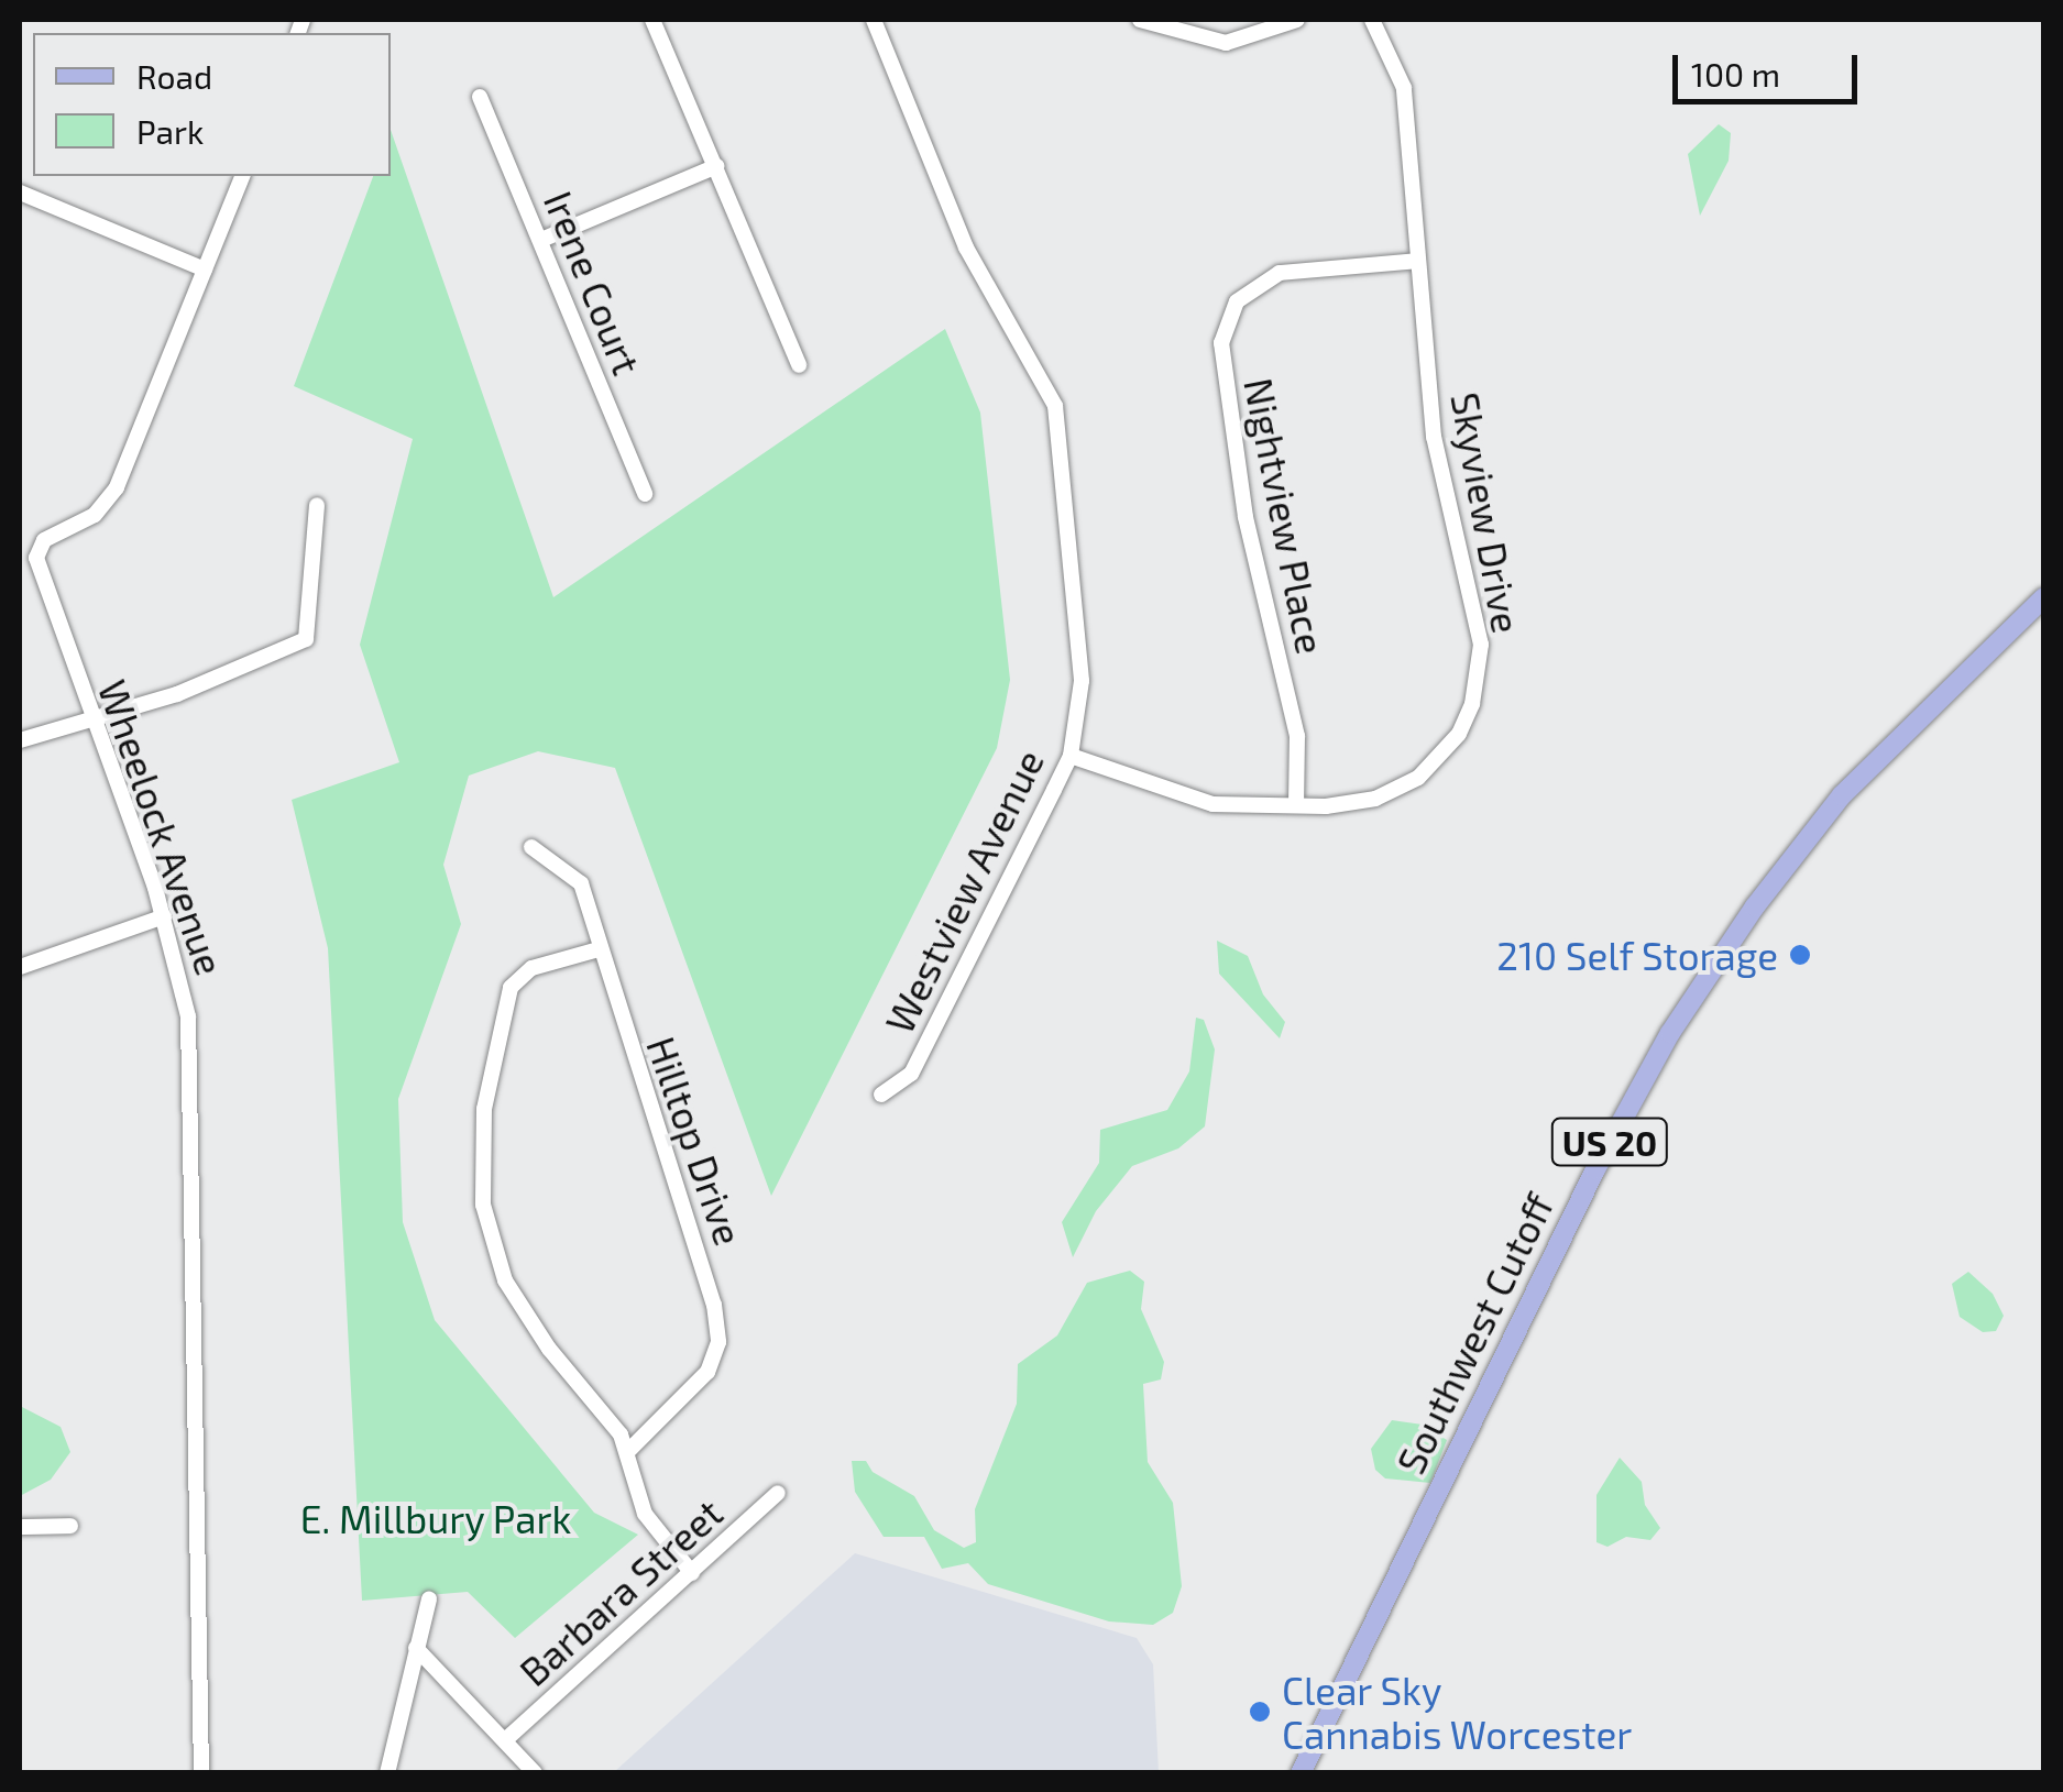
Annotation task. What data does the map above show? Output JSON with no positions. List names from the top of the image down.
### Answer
{
  "streets": {
    "main road": ["US 20", "Southwest Cutoff"],
    "street": [
      "Irene Court",
      "Skyview Drive",
      "Nightview Place",
      "Wheelock Avenue",
      "Westview Avenue",
      "Hilltop Drive",
      "Barbara Street"
    ]
  },
  "crossings": [
    ["Skyview Drive", "Nightview Place"],
    ["Skyview Drive", "Westview Avenue"]
  ],
  "parks": ["E. Millbury Park"],
  "places": ["210 Self Storage", "Clear Sky Cannabis Worcester"],
  "legend": ["Road", "Park"],
  "scale_bar": "100 m"
}
